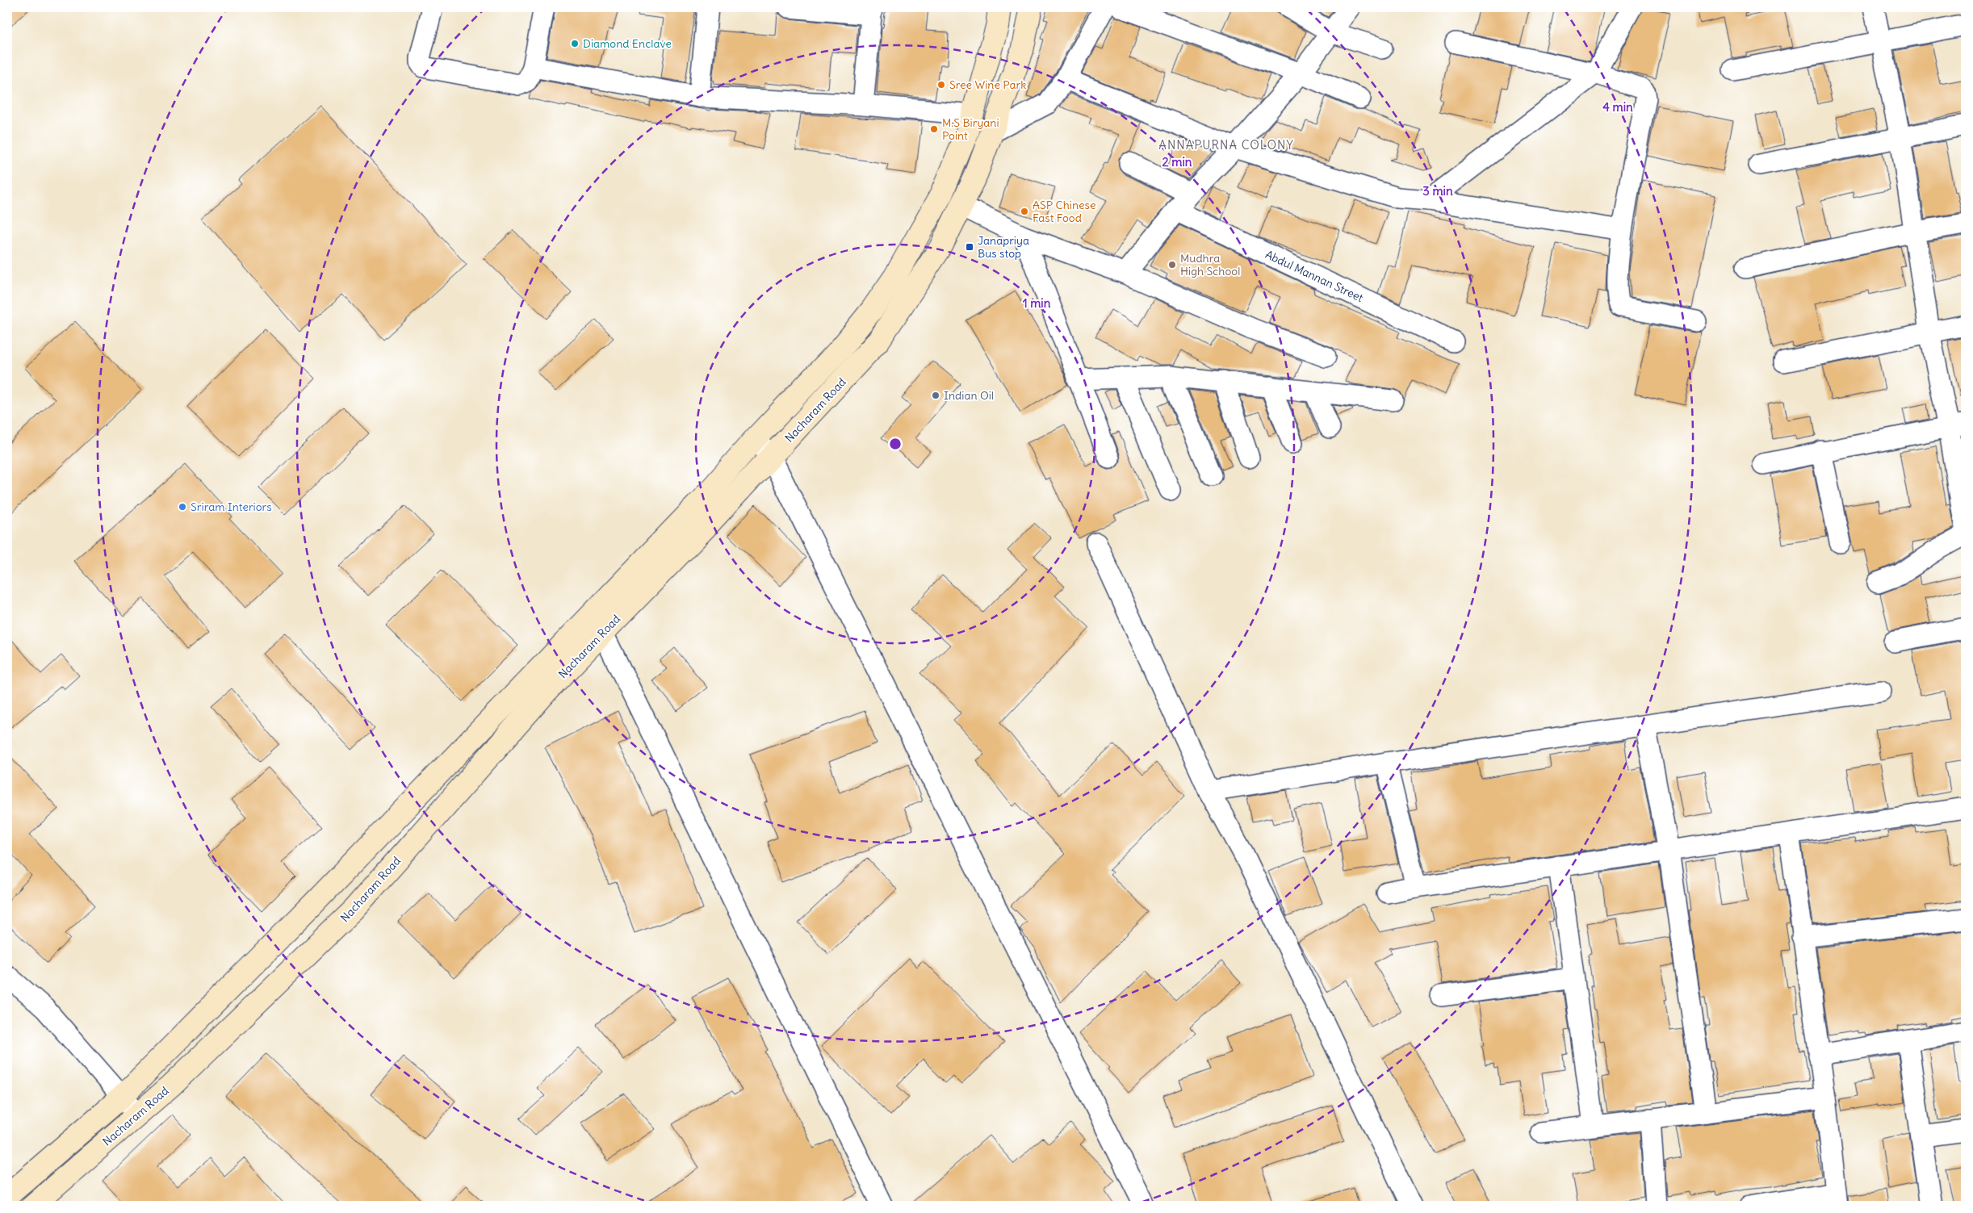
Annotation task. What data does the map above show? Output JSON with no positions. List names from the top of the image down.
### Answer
{
  "streets": {
    "main road": ["Nacharam Road"],
    "street": ["Abdul Mannan Street"]
  },
  "districts": ["ANNAPURNA COLONY"],
  "places": {
    "other": [
      "Diamond Enclave",
      "Sree Wine Park",
      "M.S Biryani Point",
      "ASP Chinese Fast Food",
      "Mudhra High School",
      "Indian Oil",
      "Sriram Interiors"
    ],
    "transit": ["Janapriya Bus stop"]
  },
  "rings": [
    "4 min",
    "2 min",
    "3 min",
    "1 min"
  ]
}
